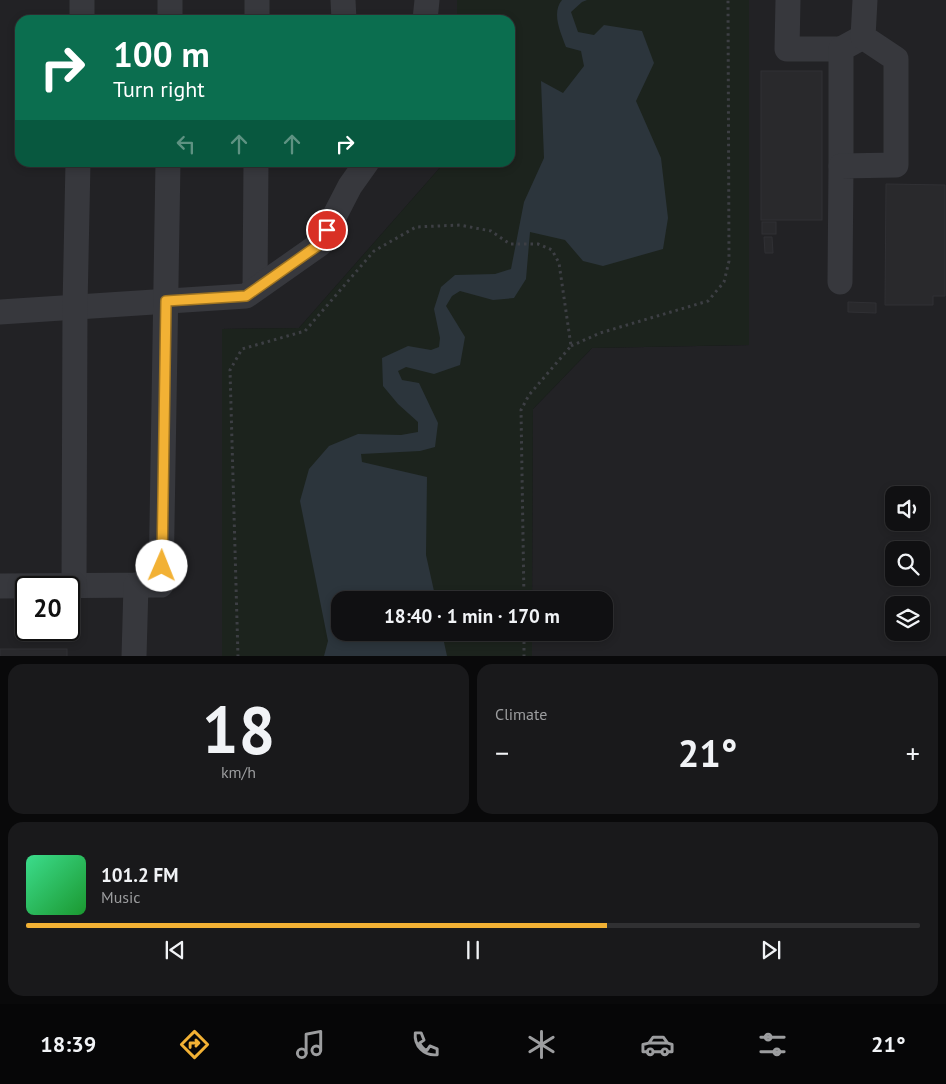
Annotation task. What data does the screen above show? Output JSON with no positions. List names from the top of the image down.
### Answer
{
  "page": {
    "turn": ["100 m", "Turn right"],
    "limit": "20",
    "trip": "18:40 · 1 min · 170 m",
    "tile": [
      ["18", "km/h"],
      "Climate"
    ],
    "heat": ["−", "21°", "+"],
    "song": ["101.2 FM", "Music"],
    "tabs": ["18:39", "21°"]
  }
}
